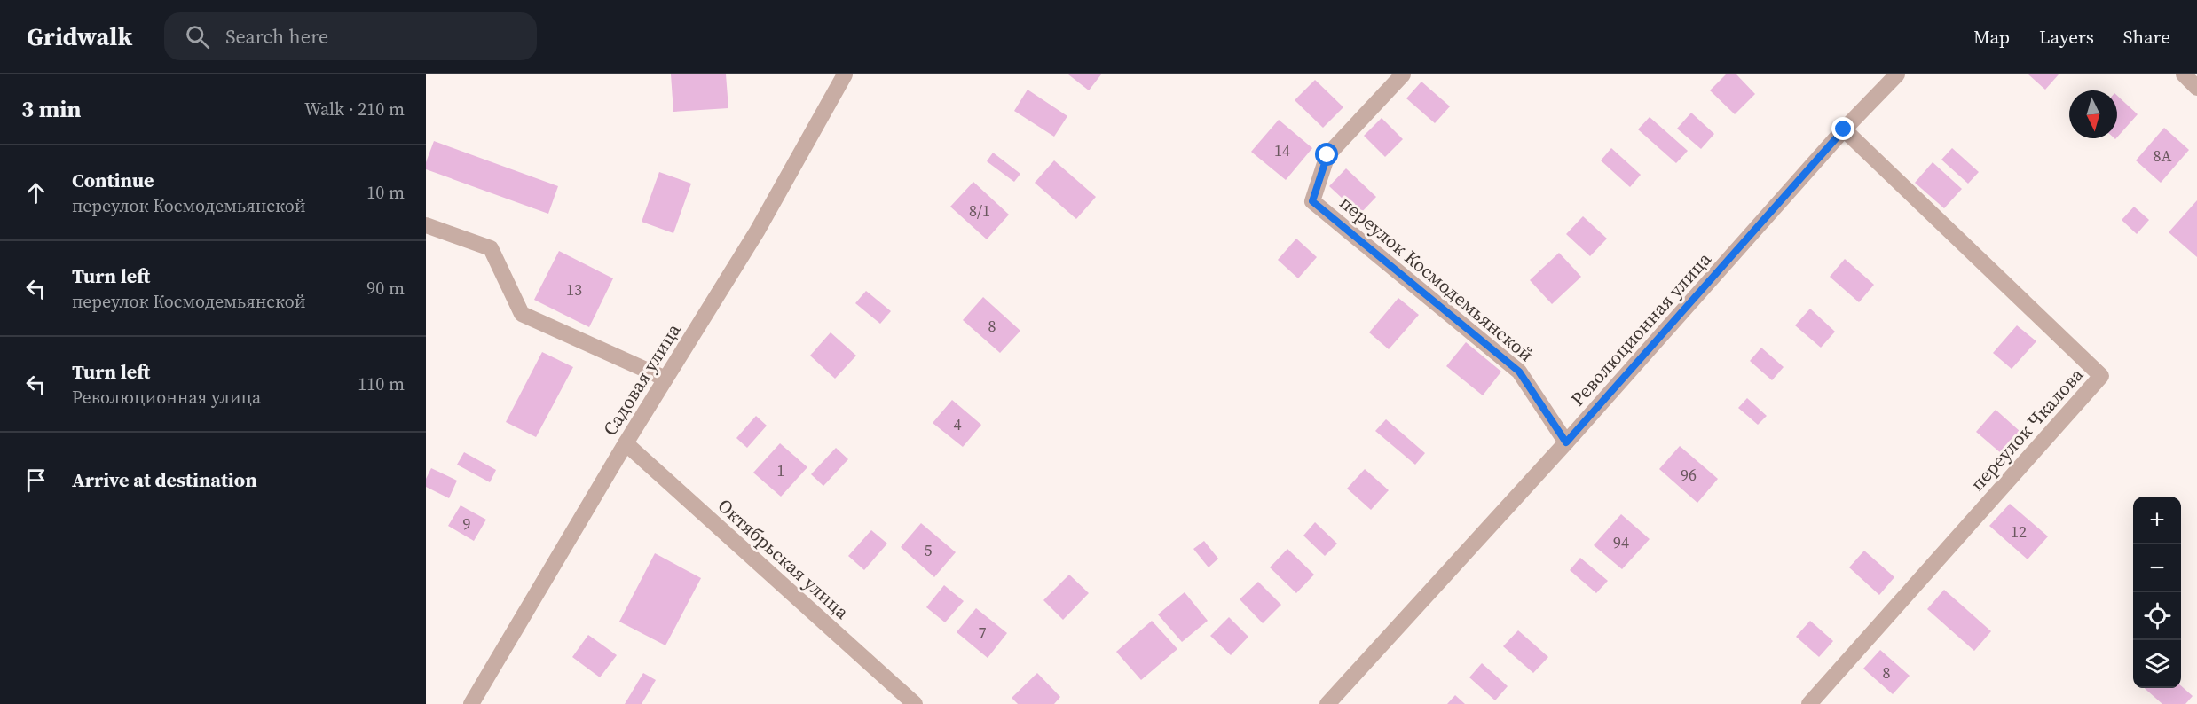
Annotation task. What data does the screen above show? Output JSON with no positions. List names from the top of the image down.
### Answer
{
  "streets": {
    "street": [
      "переулок Космодемьянской",
      "Революционная улица",
      "Садовая улица",
      "переулок Чкалова",
      "Октябрьская улица"
    ]
  },
  "crossings": [
    ["переулок Космодемьянской", "Революционная улица"],
    ["Революционная улица", "переулок Чкалова"],
    ["Садовая улица", "Октябрьская улица"]
  ],
  "house_numbers": [
    "14",
    "8А",
    "8/1",
    "13",
    "8",
    "4",
    "1",
    "96",
    "9",
    "12",
    "94",
    "5",
    "7",
    "8"
  ],
  "north": "bottom",
  "page": {
    "header": "Gridwalk",
    "search": "Search here",
    "nav": ["Map", "Layers", "Share"],
    "heading": ["3 min", "Walk · 210 m"],
    "list": [
      ["Continue", "переулок Космодемьянской", "10 m"],
      ["Turn left", "переулок Космодемьянской", "90 m"],
      ["Turn left", "Революционная улица", "110 m"],
      "Arrive at destination"
    ],
    "map_buttons": ["+", "−"]
  }
}
